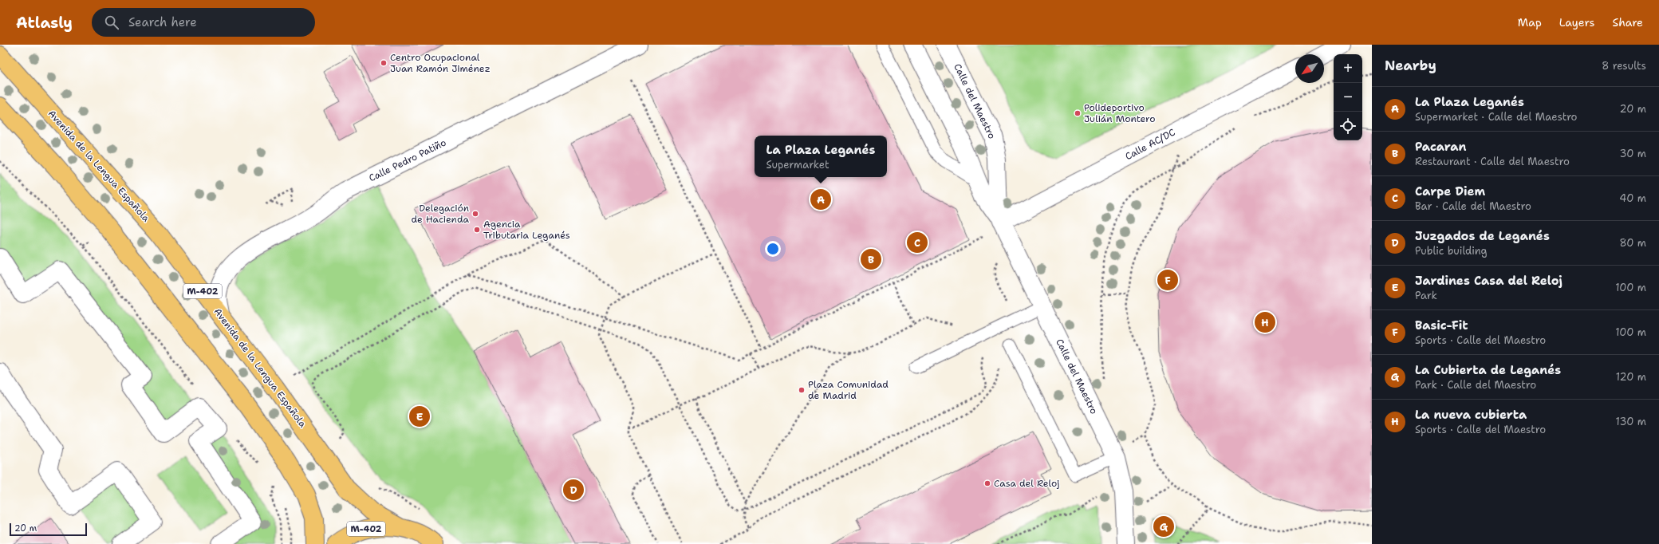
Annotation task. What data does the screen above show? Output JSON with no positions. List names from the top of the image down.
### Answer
{
  "streets": {
    "highway": ["Avenida de la Lengua Española", "M-402"],
    "street": ["Calle del Maestro", "Calle AC/DC", "Calle Pedro Patiño"]
  },
  "crossings": [
    ["Calle del Maestro", "Calle AC/DC"],
    ["Calle Pedro Patiño", "Avenida de la Lengua Española"],
    ["Avenida de la Lengua Española", "M-402"]
  ],
  "places": [
    "Centro Ocupacional Juan Ramón Jiménez",
    "Polideportivo Julián Montero",
    "Delegación de Hacienda",
    "Agencia Tributaria Leganés",
    "Plaza Comunidad de Madrid",
    "Casa del Reloj"
  ],
  "scale_bar": "20 m",
  "north": "bottom left",
  "page": {
    "header": "Atlasly",
    "search": "Search here",
    "nav": ["Map", "Layers", "Share"],
    "heading": ["Nearby", "8 results"],
    "map_buttons": ["+", "−"],
    "list": [
      {
        "mark": "A",
        "name": "La Plaza Leganés",
        "note": "Supermarket · Calle del Maestro",
        "value": "20 m"
      },
      {
        "mark": "B",
        "name": "Pacaran",
        "note": "Restaurant · Calle del Maestro",
        "value": "30 m"
      },
      {
        "mark": "C",
        "name": "Carpe Diem",
        "note": "Bar · Calle del Maestro",
        "value": "40 m"
      },
      {
        "mark": "D",
        "name": "Juzgados de Leganés",
        "note": "Public building",
        "value": "80 m"
      },
      {
        "mark": "E",
        "name": "Jardines Casa del Reloj",
        "note": "Park",
        "value": "100 m"
      },
      {
        "mark": "F",
        "name": "Basic-Fit",
        "note": "Sports · Calle del Maestro",
        "value": "100 m"
      },
      {
        "mark": "G",
        "name": "La Cubierta de Leganés",
        "note": "Park · Calle del Maestro",
        "value": "120 m"
      },
      {
        "mark": "H",
        "name": "La nueva cubierta",
        "note": "Sports · Calle del Maestro",
        "value": "130 m"
      }
    ],
    "popup": ["La Plaza Leganés", "Supermarket"],
    "pins": [
      "A",
      "C",
      "B",
      "F",
      "H",
      "E",
      "D",
      "G"
    ],
    "scale": "20 m"
  }
}
